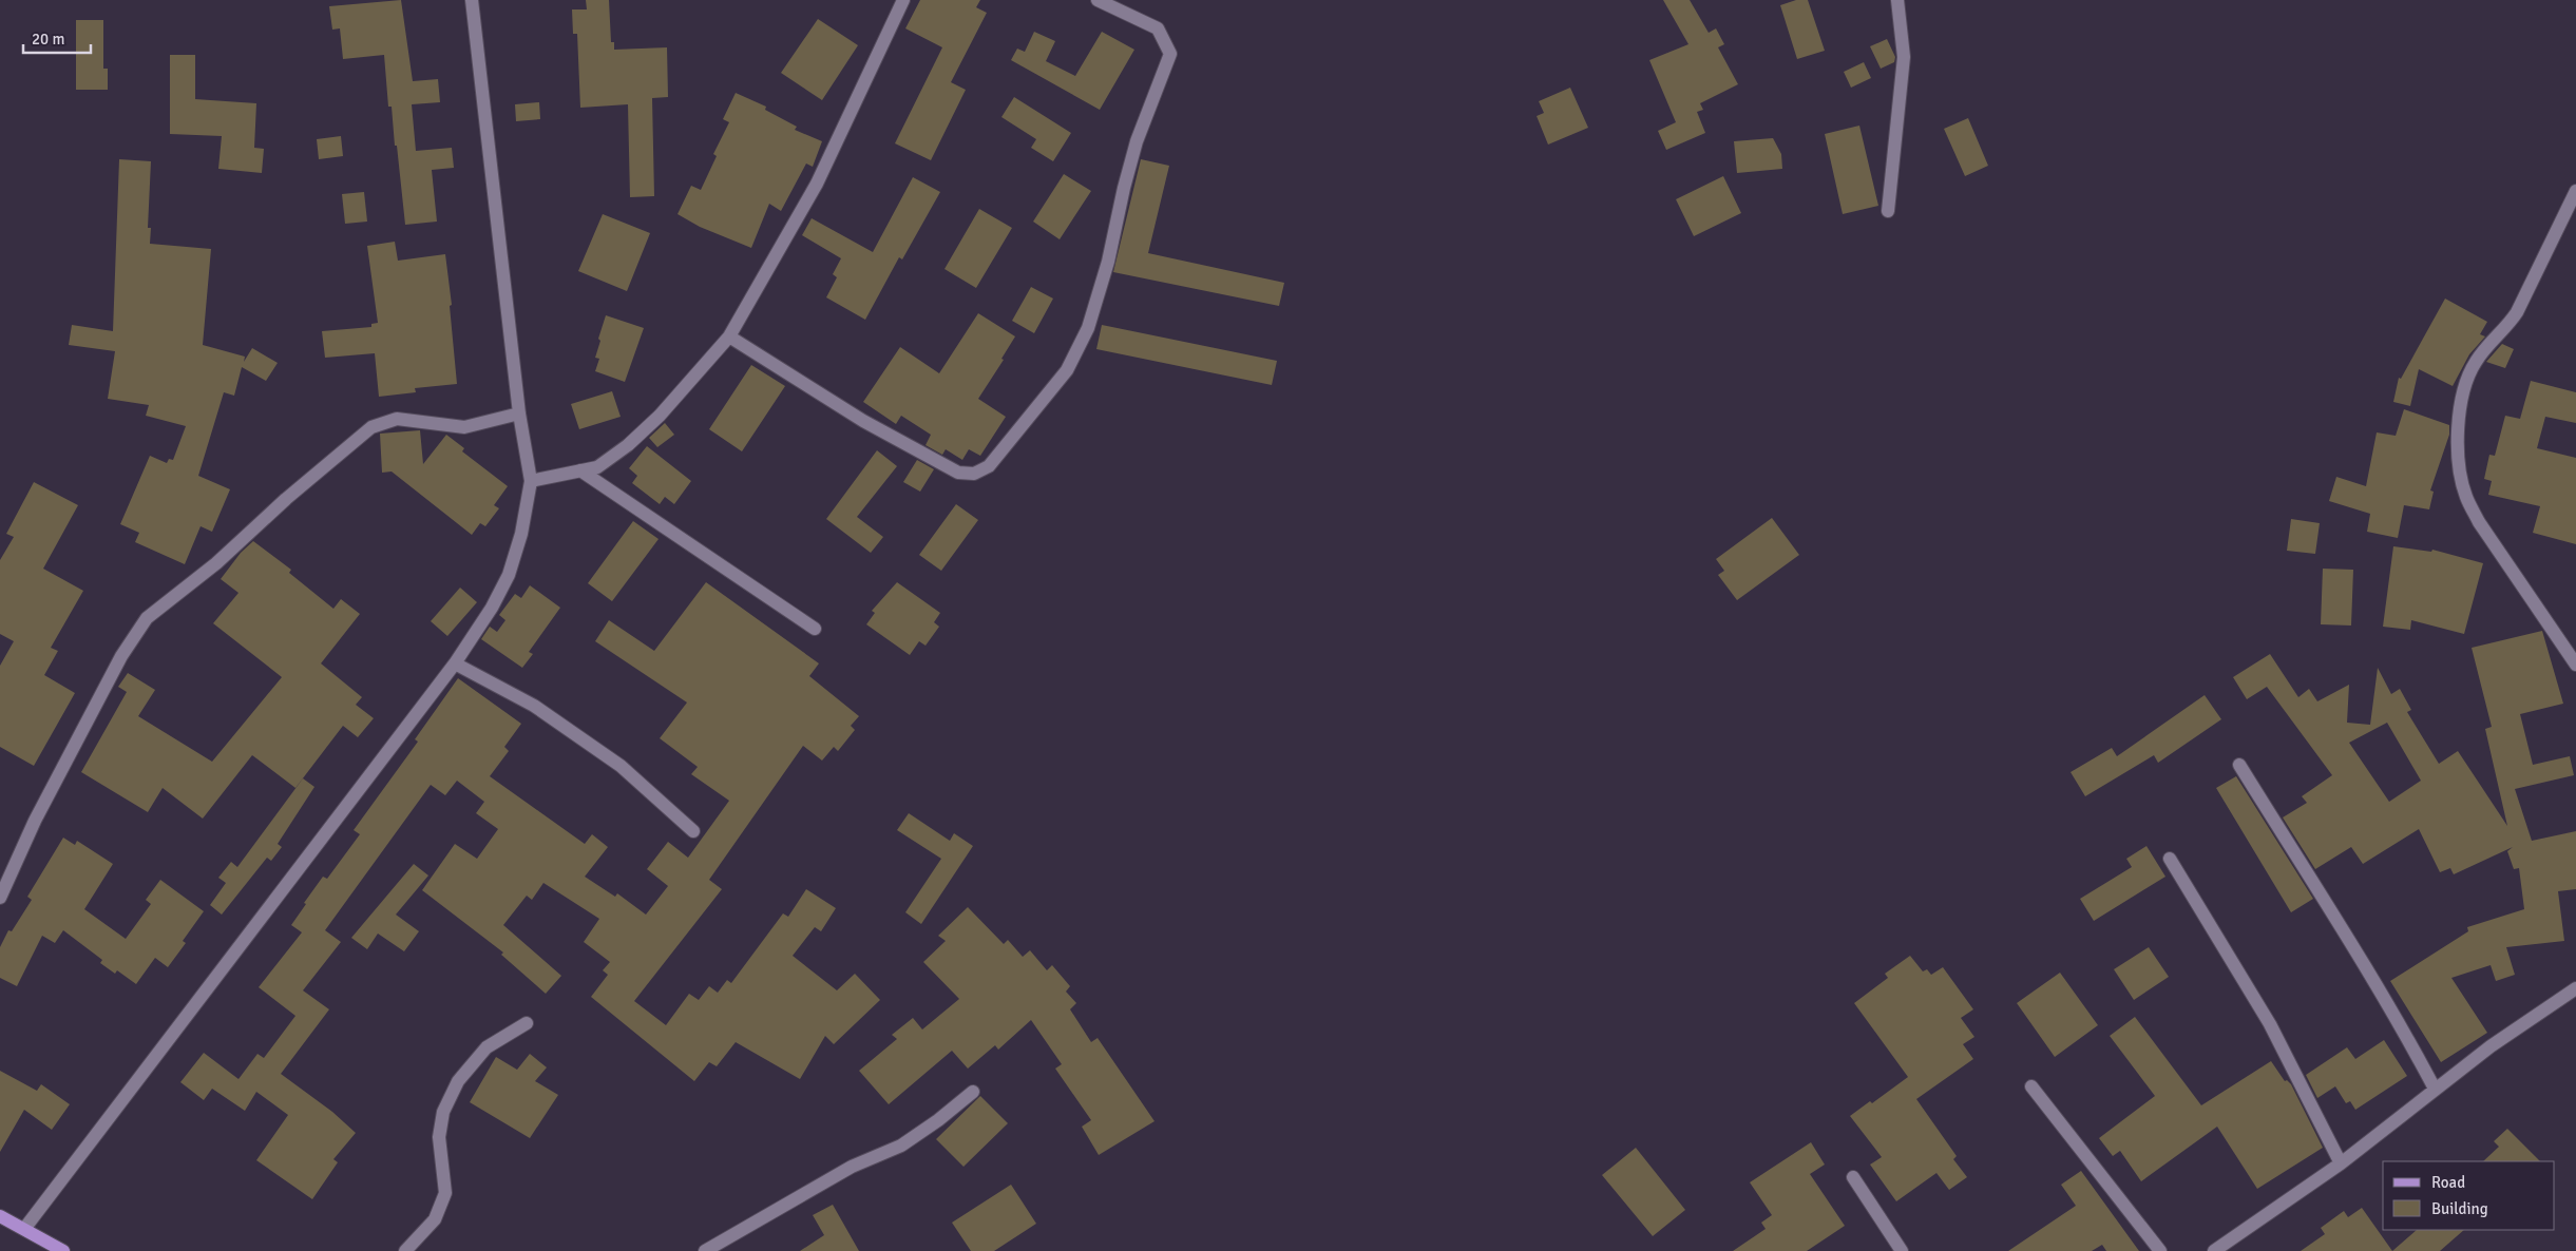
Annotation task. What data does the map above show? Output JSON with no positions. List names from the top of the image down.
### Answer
{
  "legend": ["Road", "Building"],
  "scale_bar": "20 m"
}
